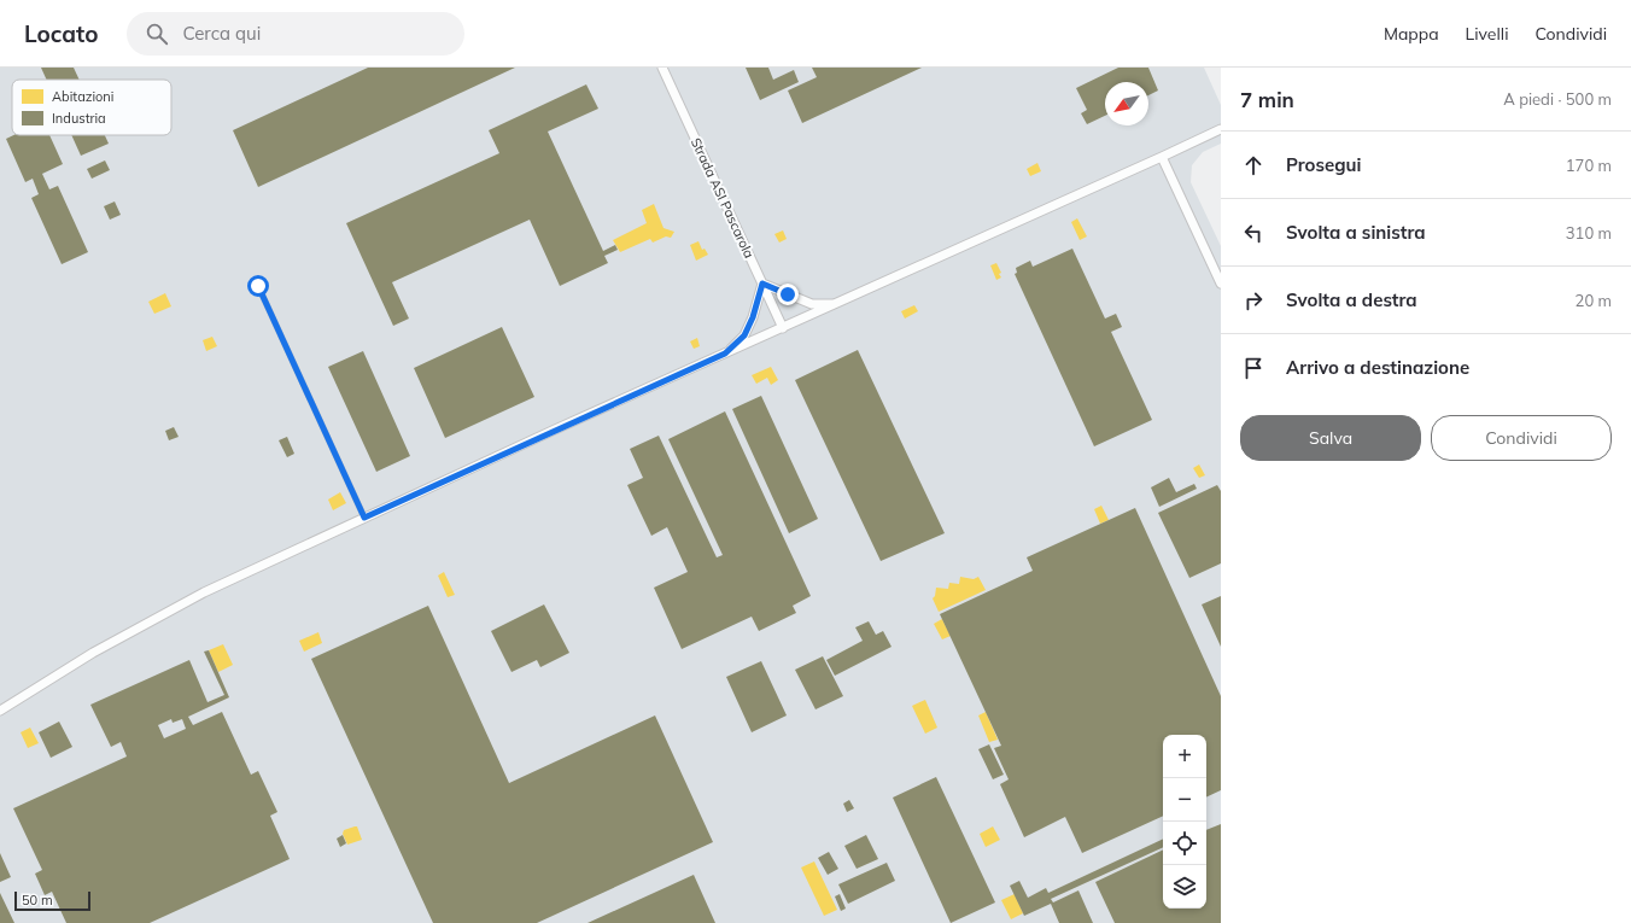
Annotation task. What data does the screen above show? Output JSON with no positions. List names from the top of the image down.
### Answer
{
  "streets": {
    "street": ["Strada ASI Pascarola"]
  },
  "legend": ["Abitazioni", "Industria"],
  "scale_bar": "50 m",
  "north": "bottom left",
  "page": {
    "header": "Locato",
    "search": "Cerca qui",
    "nav": ["Mappa", "Livelli", "Condividi"],
    "heading": ["7 min", "A piedi · 500 m"],
    "list": [
      ["Prosegui", "170 m"],
      ["Svolta a sinistra", "310 m"],
      ["Svolta a destra", "20 m"],
      "Arrivo a destinazione"
    ],
    "buttons": ["Salva", "Condividi"],
    "map_buttons": ["+", "−"],
    "scale": "50 m"
  }
}
